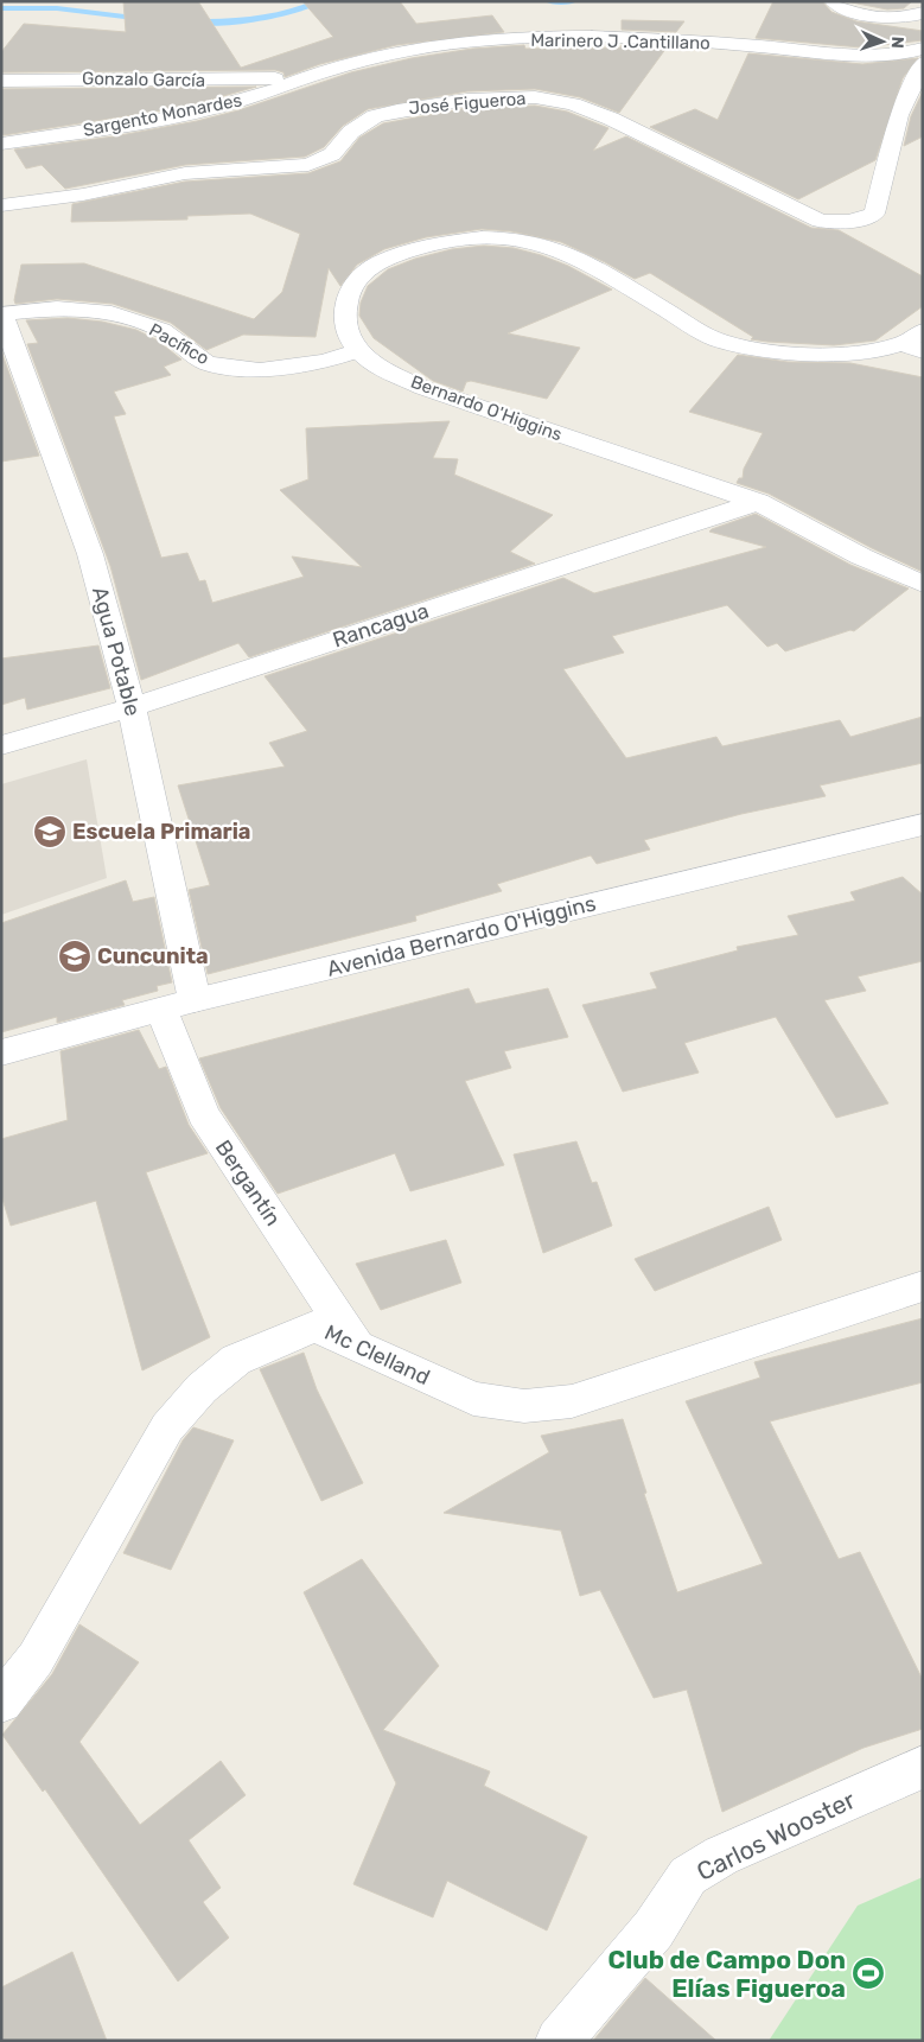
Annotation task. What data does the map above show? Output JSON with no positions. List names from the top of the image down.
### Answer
{
  "streets": {
    "street": [
      "Marinero J .Cantillano",
      "Gonzalo García",
      "José Figueroa",
      "Sargento Monardes",
      "Pacífico",
      "Bernardo O'Higgins",
      "Rancagua",
      "Agua Potable",
      "Avenida Bernardo O'Higgins",
      "Bergantín",
      "Mc Clelland",
      "Carlos Wooster"
    ]
  },
  "crossings": [
    ["Marinero J .Cantillano", "Gonzalo García"],
    ["Marinero J .Cantillano", "Sargento Monardes"],
    ["Gonzalo García", "Sargento Monardes"],
    ["Pacífico", "Bernardo O'Higgins"],
    ["Pacífico", "Agua Potable"],
    ["Bernardo O'Higgins", "Rancagua"],
    ["Rancagua", "Agua Potable"],
    ["Agua Potable", "Avenida Bernardo O'Higgins"],
    ["Avenida Bernardo O'Higgins", "Bergantín"],
    ["Bergantín", "Mc Clelland"]
  ],
  "places": {
    "school or university": ["Escuela Primaria", "Cuncunita"],
    "sports": ["Club de Campo Don Elías Figueroa"]
  },
  "north": "right"
}
